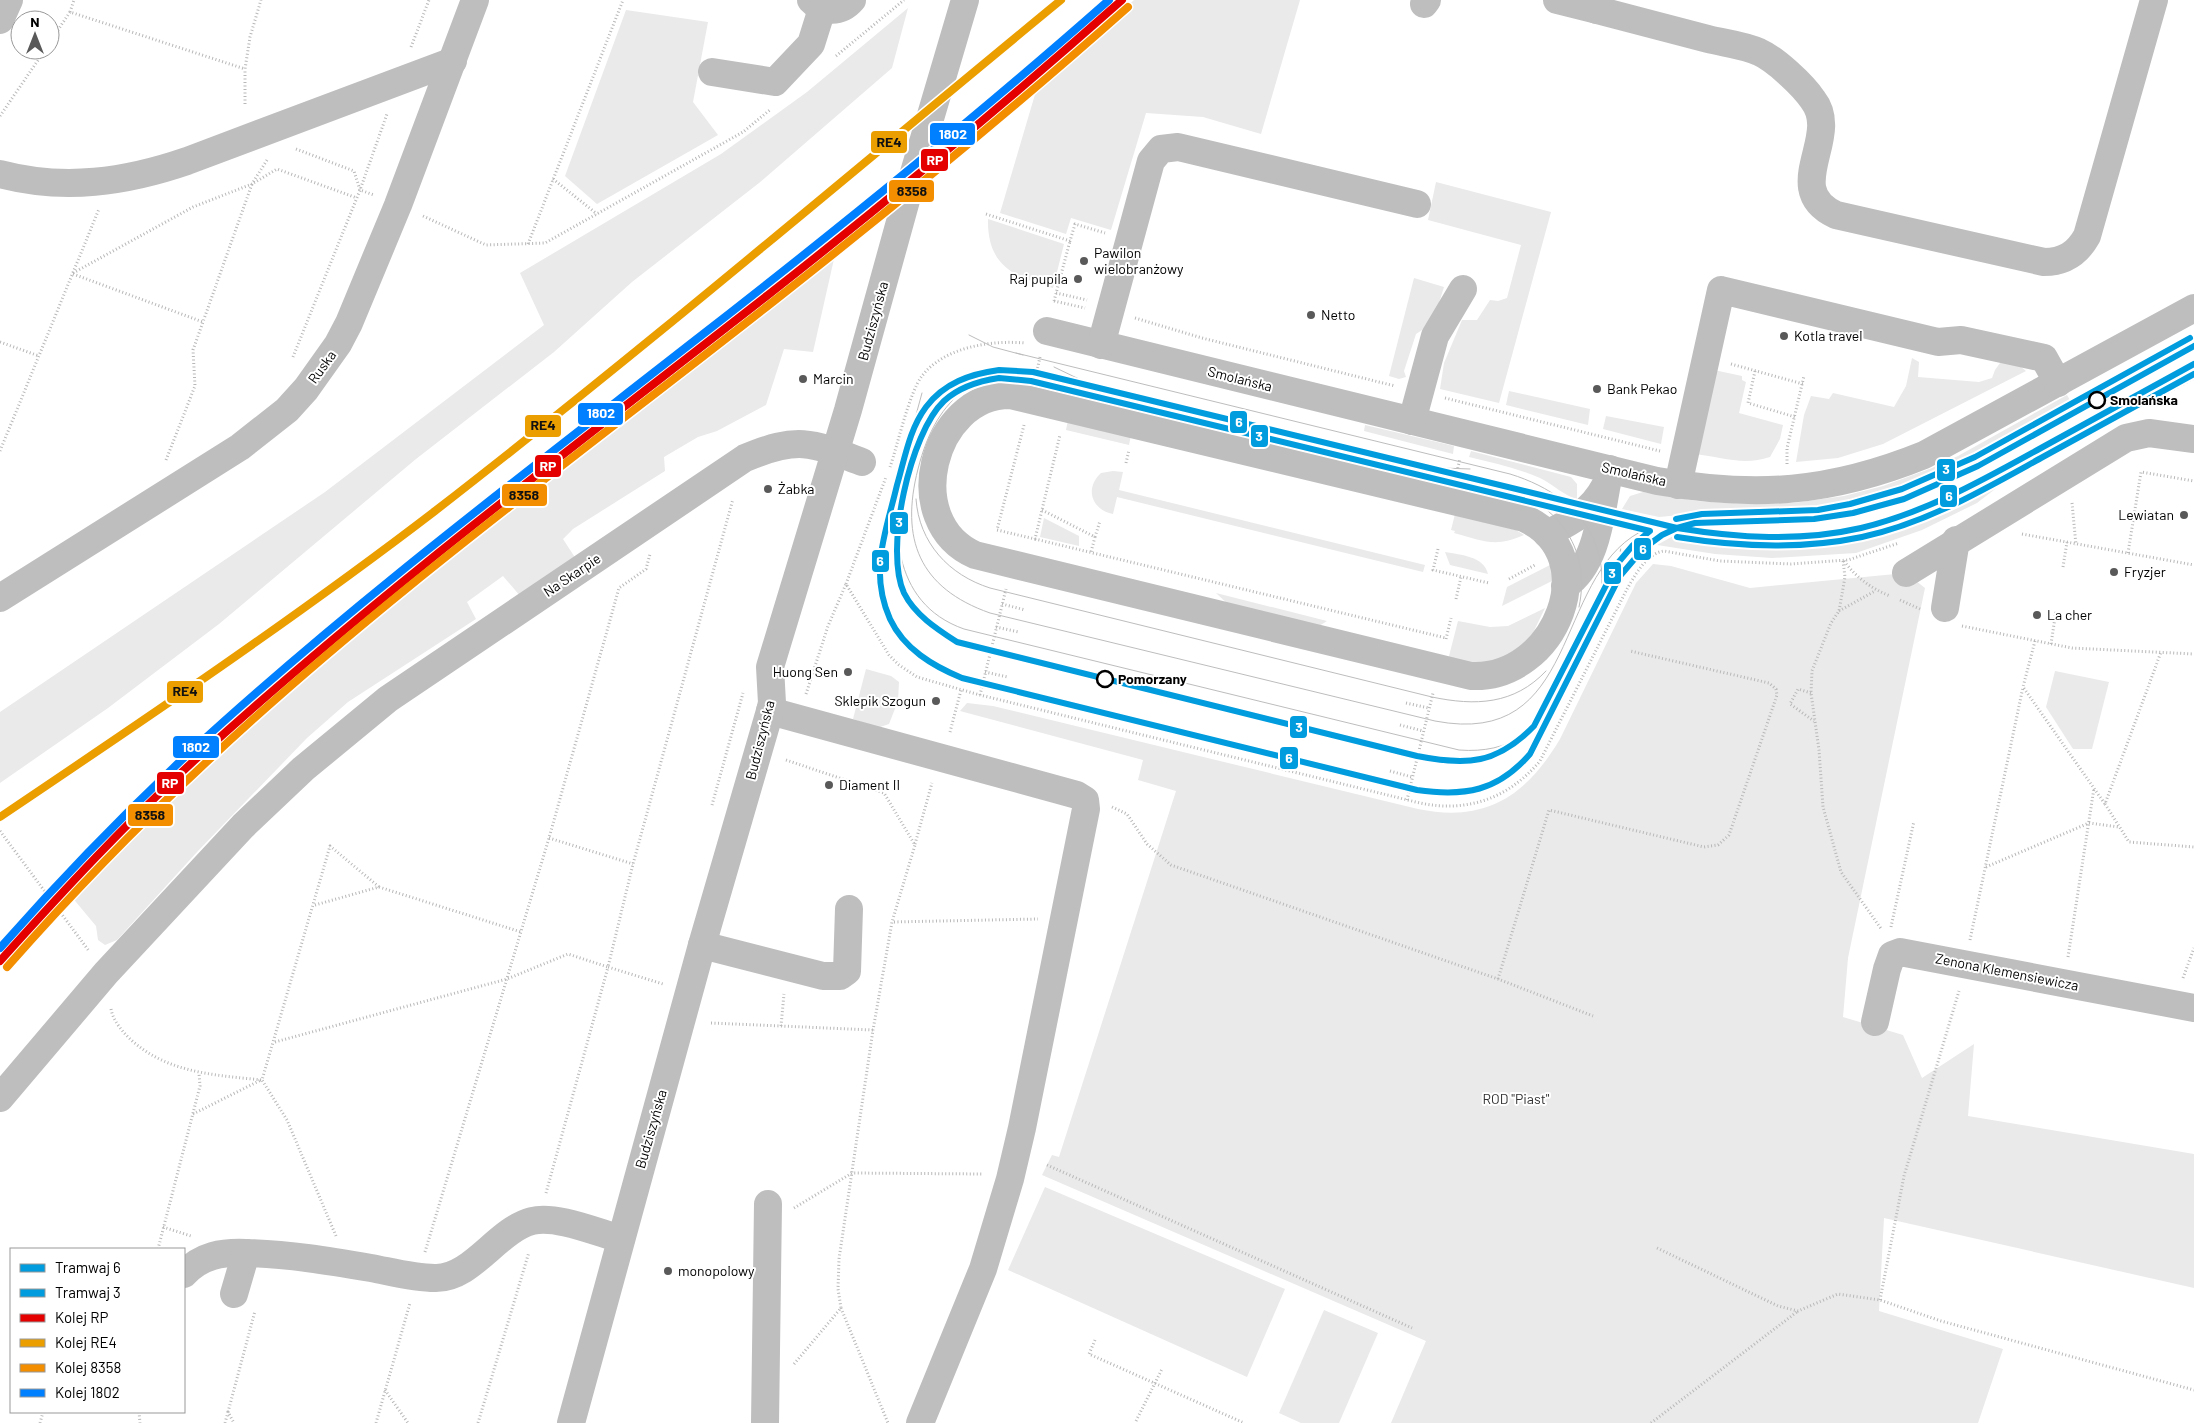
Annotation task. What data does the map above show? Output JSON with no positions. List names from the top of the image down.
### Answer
{
  "streets": {
    "street": [
      "Budziszyńska",
      "Ruska",
      "Smolańska",
      "Na Skarpie",
      "Zenona Klemensiewicza"
    ]
  },
  "crossings": [
    ["Budziszyńska", "Na Skarpie"]
  ],
  "parks": ["ROD \"Piast\""],
  "places": [
    "Pawilon wielobranżowy",
    "Raj pupila",
    "Netto",
    "Kotla travel",
    "Marcin",
    "Bank Pekao",
    "Smolańska",
    "Żabka",
    "Lewiatan",
    "Fryzjer",
    "La cher",
    "Huong Sen",
    "Pomorzany",
    "Sklepik Szogun",
    "Diament II",
    "monopolowy"
  ],
  "lines": [
    "rail line RP",
    "rail line RE4",
    "rail line 1802",
    "rail line 8358",
    "tram line 3",
    "tram line 6"
  ],
  "legend": [
    "Tramwaj 6",
    "Tramwaj 3",
    "Kolej RP",
    "Kolej RE4",
    "Kolej 8358",
    "Kolej 1802"
  ],
  "north": "top"
}
